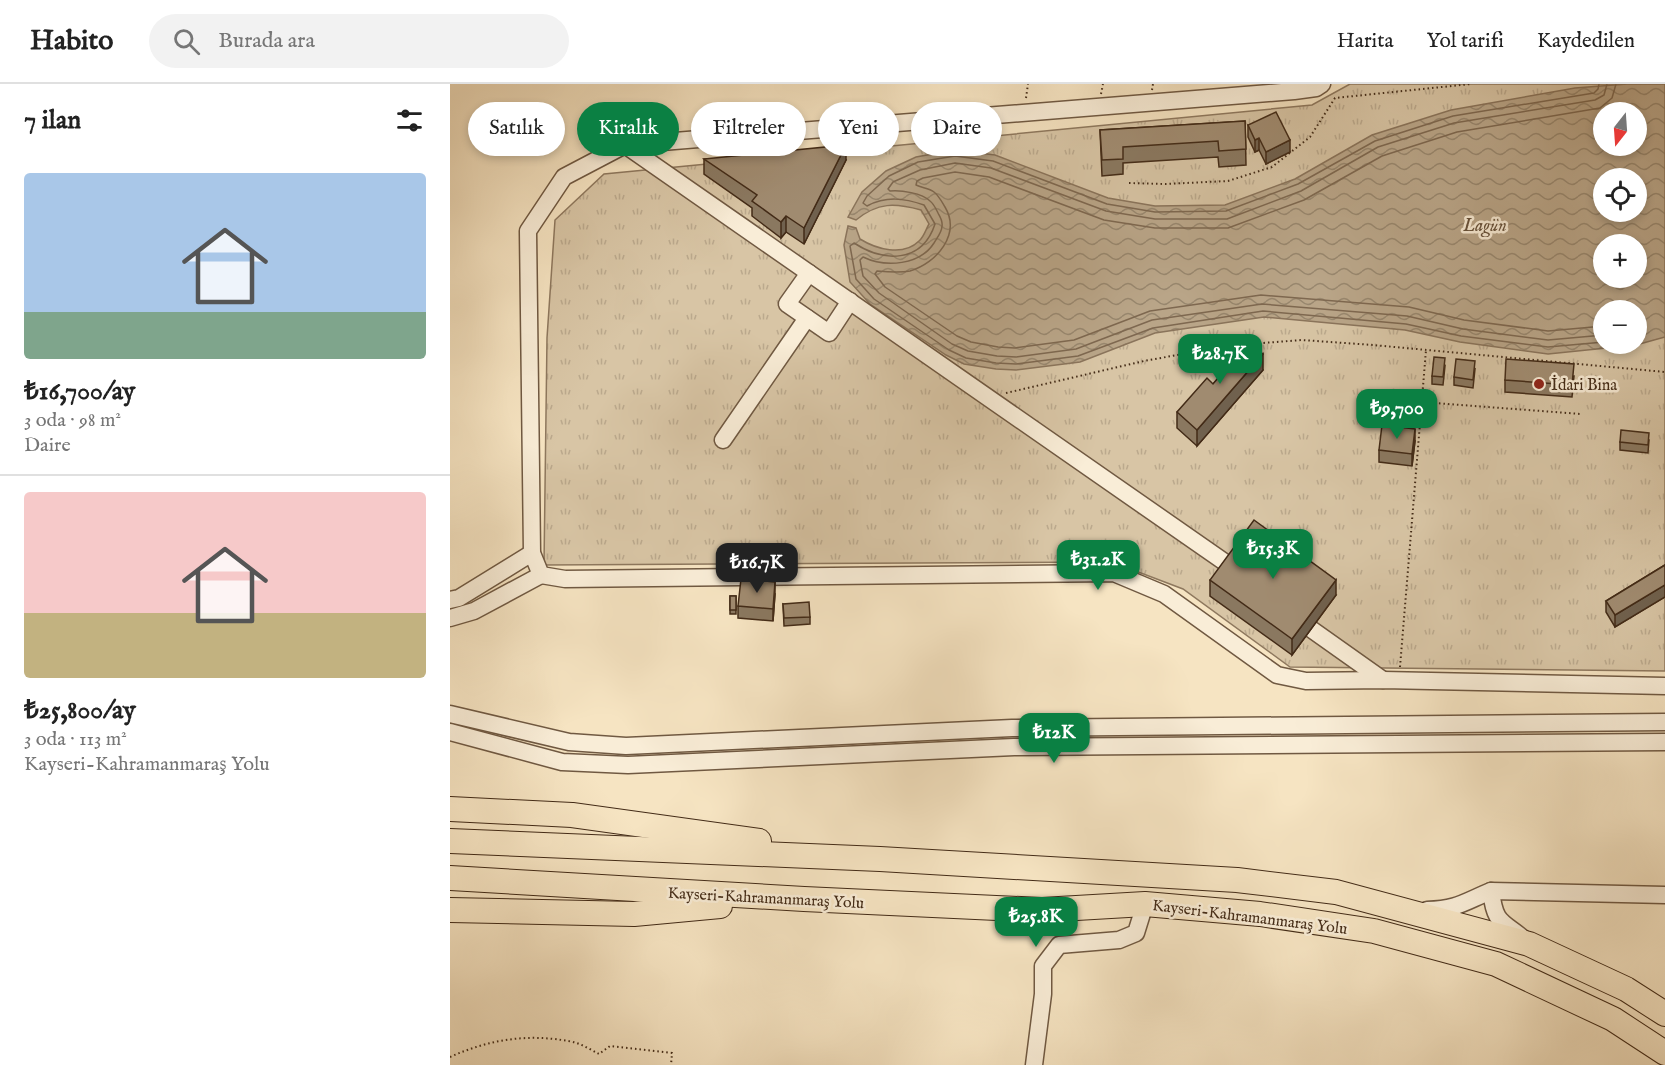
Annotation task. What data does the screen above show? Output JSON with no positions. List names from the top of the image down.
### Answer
{
  "streets": {
    "highway": ["Kayseri-Kahramanmaraş Yolu"]
  },
  "water": ["Lagün"],
  "places": ["İdari Bina"],
  "north": "bottom",
  "page": {
    "header": "Habito",
    "search": "Burada ara",
    "nav": ["Harita", "Yol tarifi", "Kaydedilen"],
    "heading": "7 ilan",
    "map_buttons": ["+", "−"],
    "chip": [
      "Satılık",
      "Kiralık",
      "Filtreler",
      "Yeni",
      "Daire"
    ],
    "list": [
      {
        "name": "₺16,700/ay",
        "note": "3 oda · 98 m² · Daire"
      },
      {
        "name": "₺25,800/ay",
        "note": "3 oda · 113 m² · Kayseri-Kahramanmaraş Yolu"
      }
    ],
    "price": [
      "₺28.7K",
      "₺9,700",
      "₺15.3K",
      "₺31.2K",
      "₺16.7K",
      "₺12K",
      "₺25.8K"
    ]
  }
}
